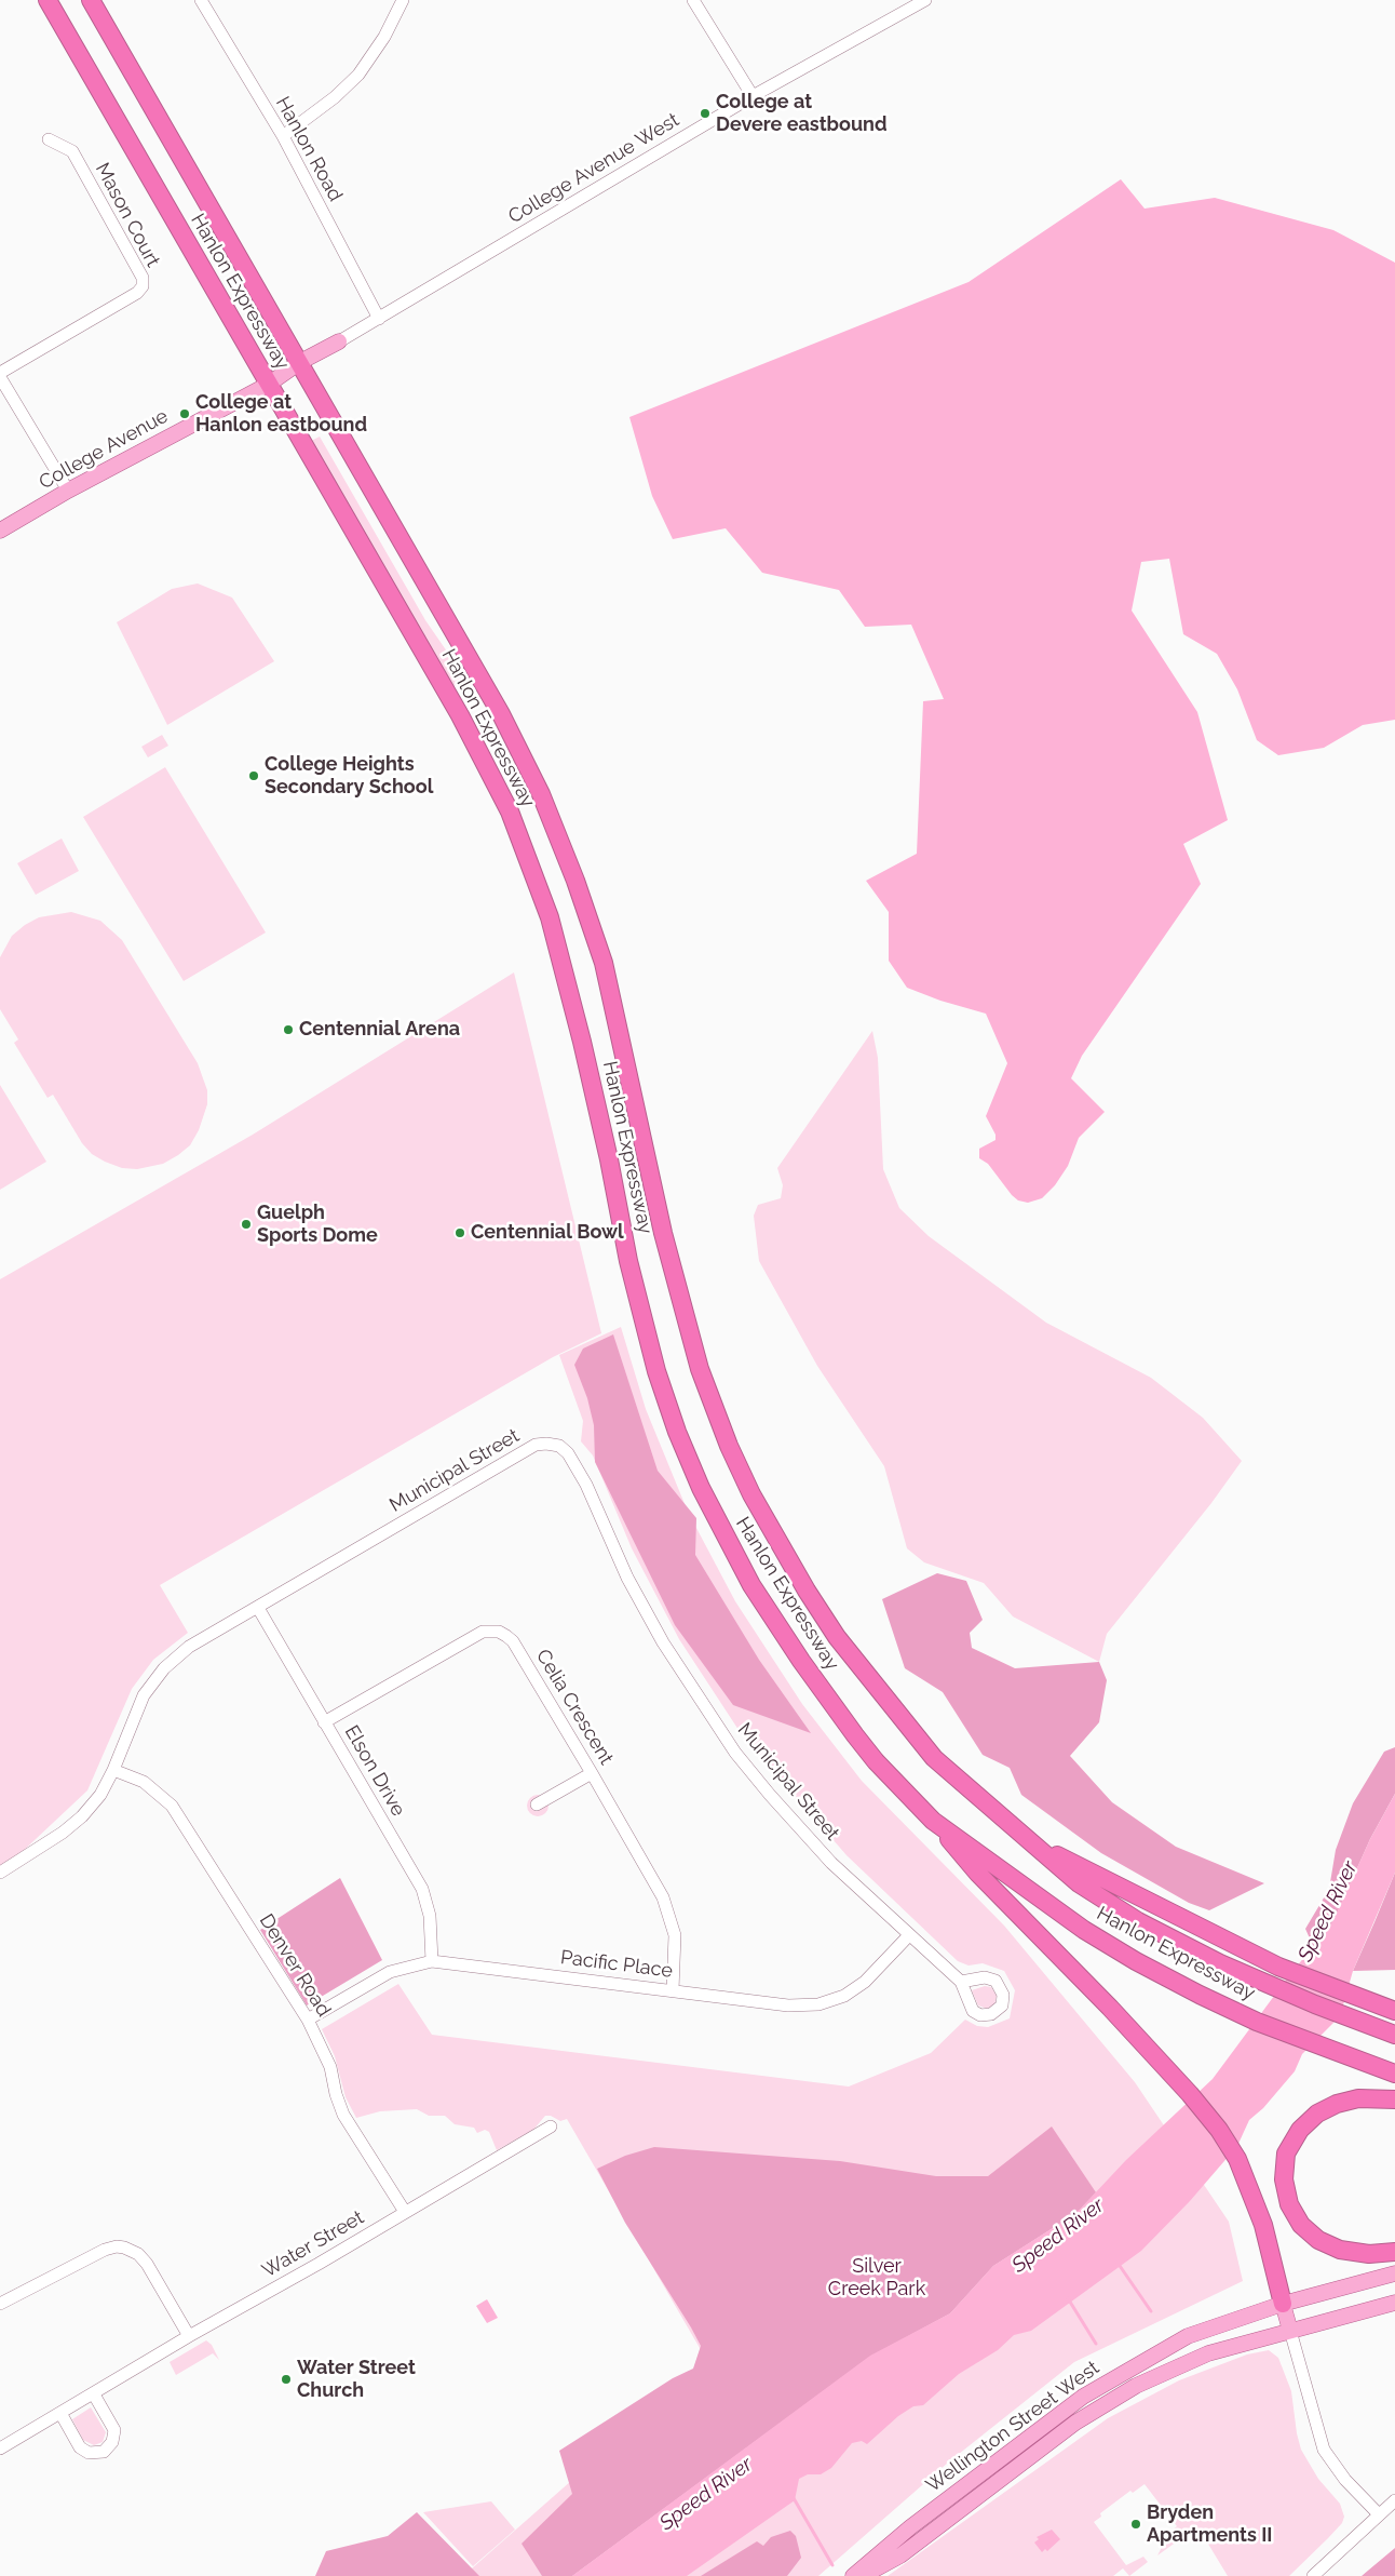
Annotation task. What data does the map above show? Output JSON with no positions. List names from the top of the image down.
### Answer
{
  "streets": {
    "highway": ["Hanlon Expressway"],
    "main road": ["College Avenue", "Wellington Street West"],
    "street": [
      "Hanlon Road",
      "College Avenue West",
      "Mason Court",
      "Municipal Street",
      "Celia Crescent",
      "Elson Drive",
      "Pacific Place",
      "Denver Road",
      "Water Street"
    ]
  },
  "crossings": [
    ["Hanlon Road", "College Avenue West"],
    ["College Avenue West", "College Avenue"],
    ["Hanlon Expressway", "College Avenue"],
    ["Municipal Street", "Elson Drive"],
    ["Municipal Street", "Pacific Place"],
    ["Municipal Street", "Denver Road"],
    ["Celia Crescent", "Elson Drive"],
    ["Celia Crescent", "Pacific Place"],
    ["Elson Drive", "Pacific Place"],
    ["Pacific Place", "Denver Road"],
    ["Denver Road", "Water Street"]
  ],
  "water": ["Speed River"],
  "parks": ["Silver Creek Park"],
  "places": [
    "College at Devere eastbound",
    "College at Hanlon eastbound",
    "College Heights Secondary School",
    "Centennial Arena",
    "Guelph Sports Dome",
    "Centennial Bowl",
    "Water Street Church",
    "Bryden Apartments II"
  ]
}
